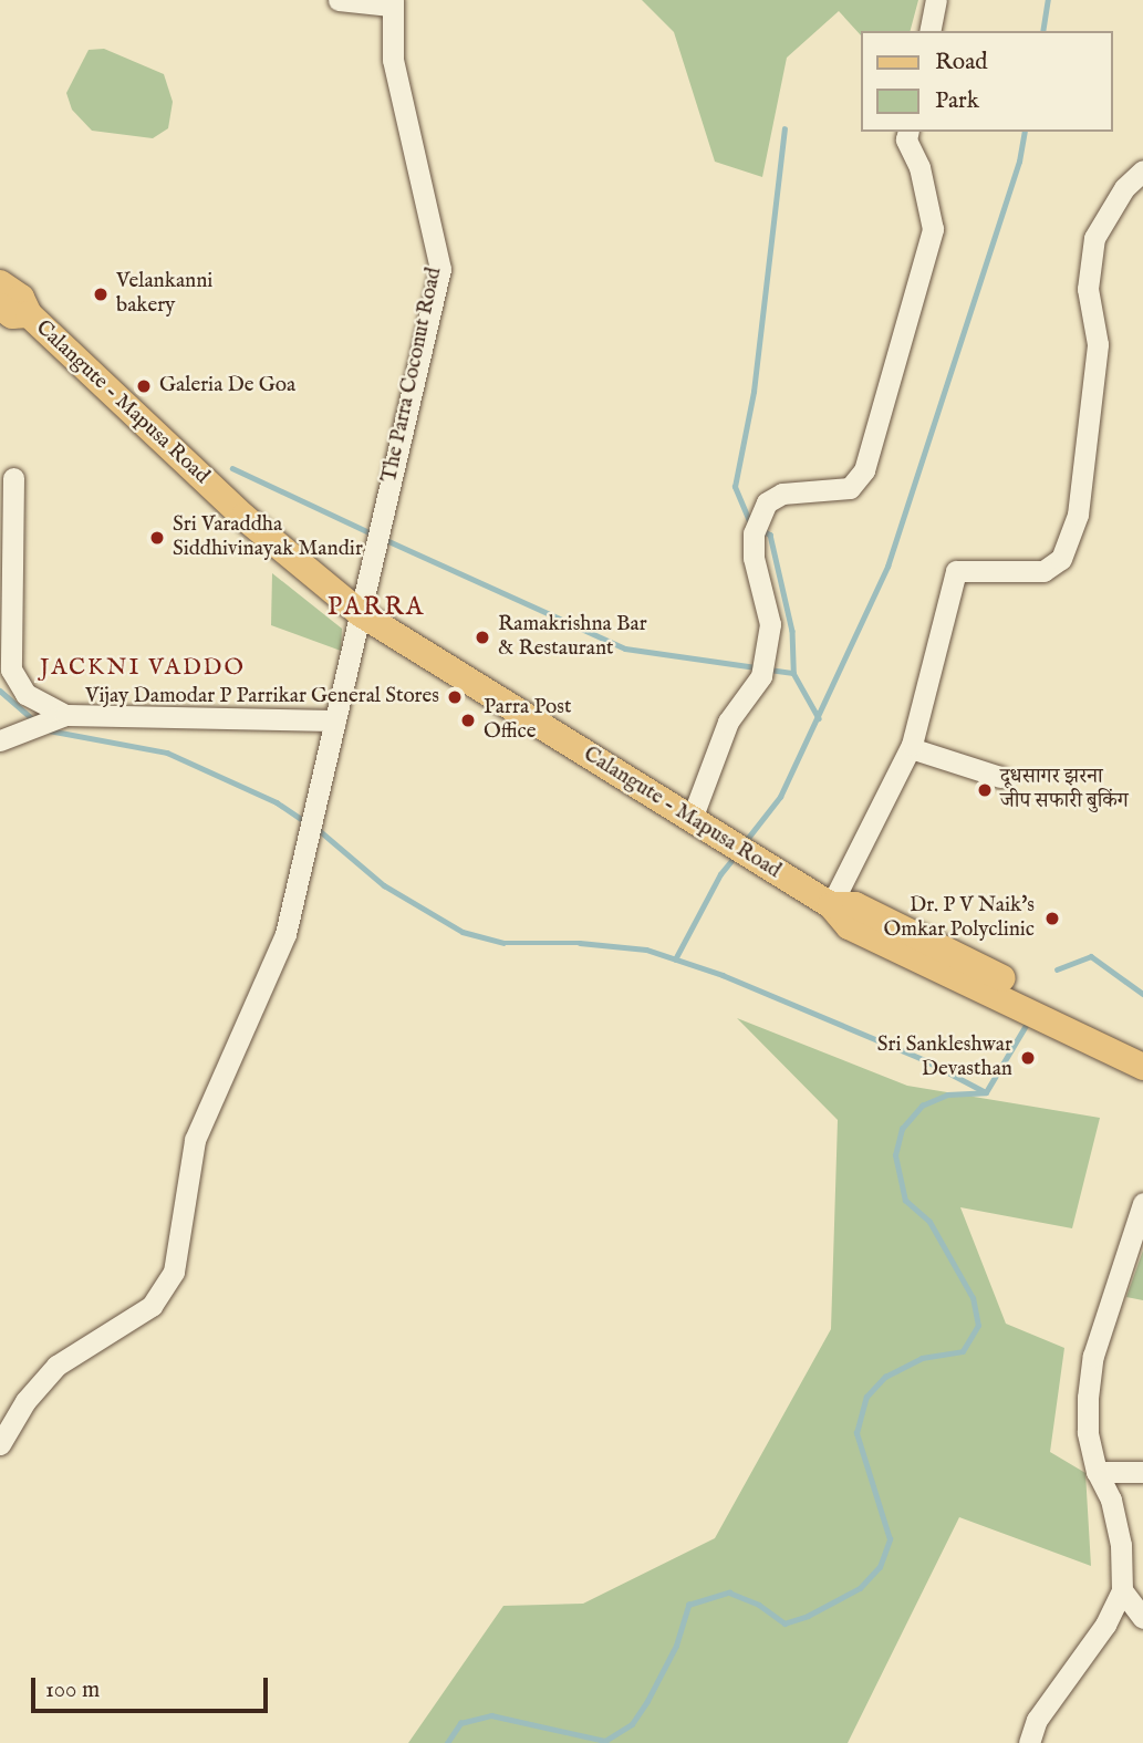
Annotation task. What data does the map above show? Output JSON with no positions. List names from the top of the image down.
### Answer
{
  "streets": {
    "main road": ["Calangute - Mapusa Road"],
    "street": ["The Parra Coconut Road"]
  },
  "crossings": [
    ["The Parra Coconut Road", "Calangute - Mapusa Road"]
  ],
  "districts": ["PARRA", "JACKNI VADDO"],
  "places": [
    "Velankanni bakery",
    "Galeria De Goa",
    "Sri Varaddha Siddhivinayak Mandir",
    "Ramakrishna Bar & Restaurant",
    "Vijay Damodar P Parrikar General Stores",
    "Parra Post Office",
    "दूधसागर झरना जीप सफारी बुकिंग",
    "Dr. P V Naik's Omkar Polyclinic",
    "Sri Sankleshwar Devasthan"
  ],
  "legend": ["Road", "Park"],
  "scale_bar": "100 m"
}
